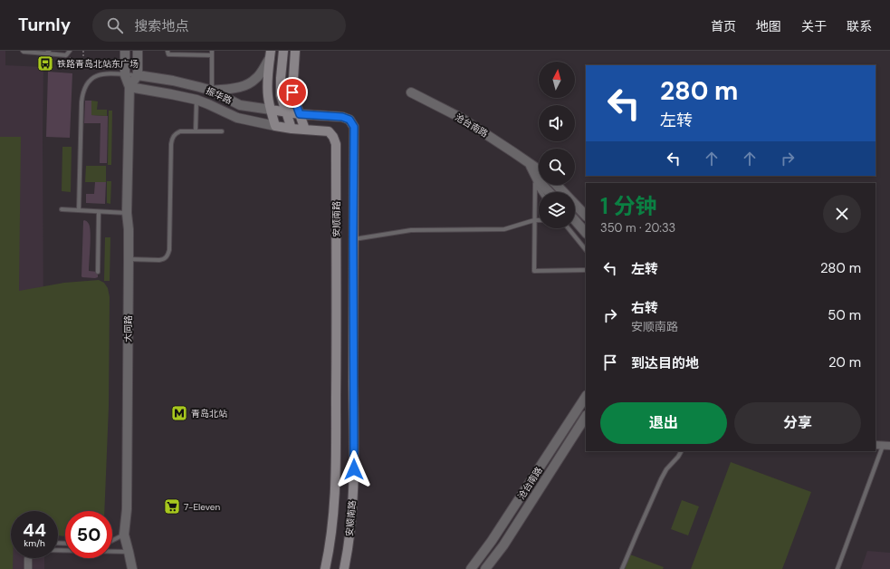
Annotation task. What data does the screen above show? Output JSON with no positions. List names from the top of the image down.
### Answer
{
  "streets": {
    "main road": ["振华路", "安顺南路"],
    "street": ["沧台南路", "大同路"]
  },
  "crossings": [
    ["振华路", "安顺南路"],
    ["振华路", "大同路"]
  ],
  "places": {
    "bus stop": ["铁路青岛北站东广场"],
    "metro station": ["青岛北站"],
    "supermarket": ["7-Eleven"]
  },
  "north": "top",
  "page": {
    "header": "Turnly",
    "search": "搜索地点",
    "nav": [
      "首页",
      "地图",
      "关于",
      "联系"
    ],
    "turn": ["280 m", "左转"],
    "heading": ["1 分钟", "350 m · 20:33"],
    "list": [
      {
        "name": "左转",
        "value": "280 m"
      },
      {
        "name": "右转",
        "note": "安顺南路",
        "value": "50 m"
      },
      {
        "name": "到达目的地",
        "value": "20 m"
      }
    ],
    "buttons": ["退出", "分享"],
    "speed": "44 km/h",
    "limit": "50"
  }
}
